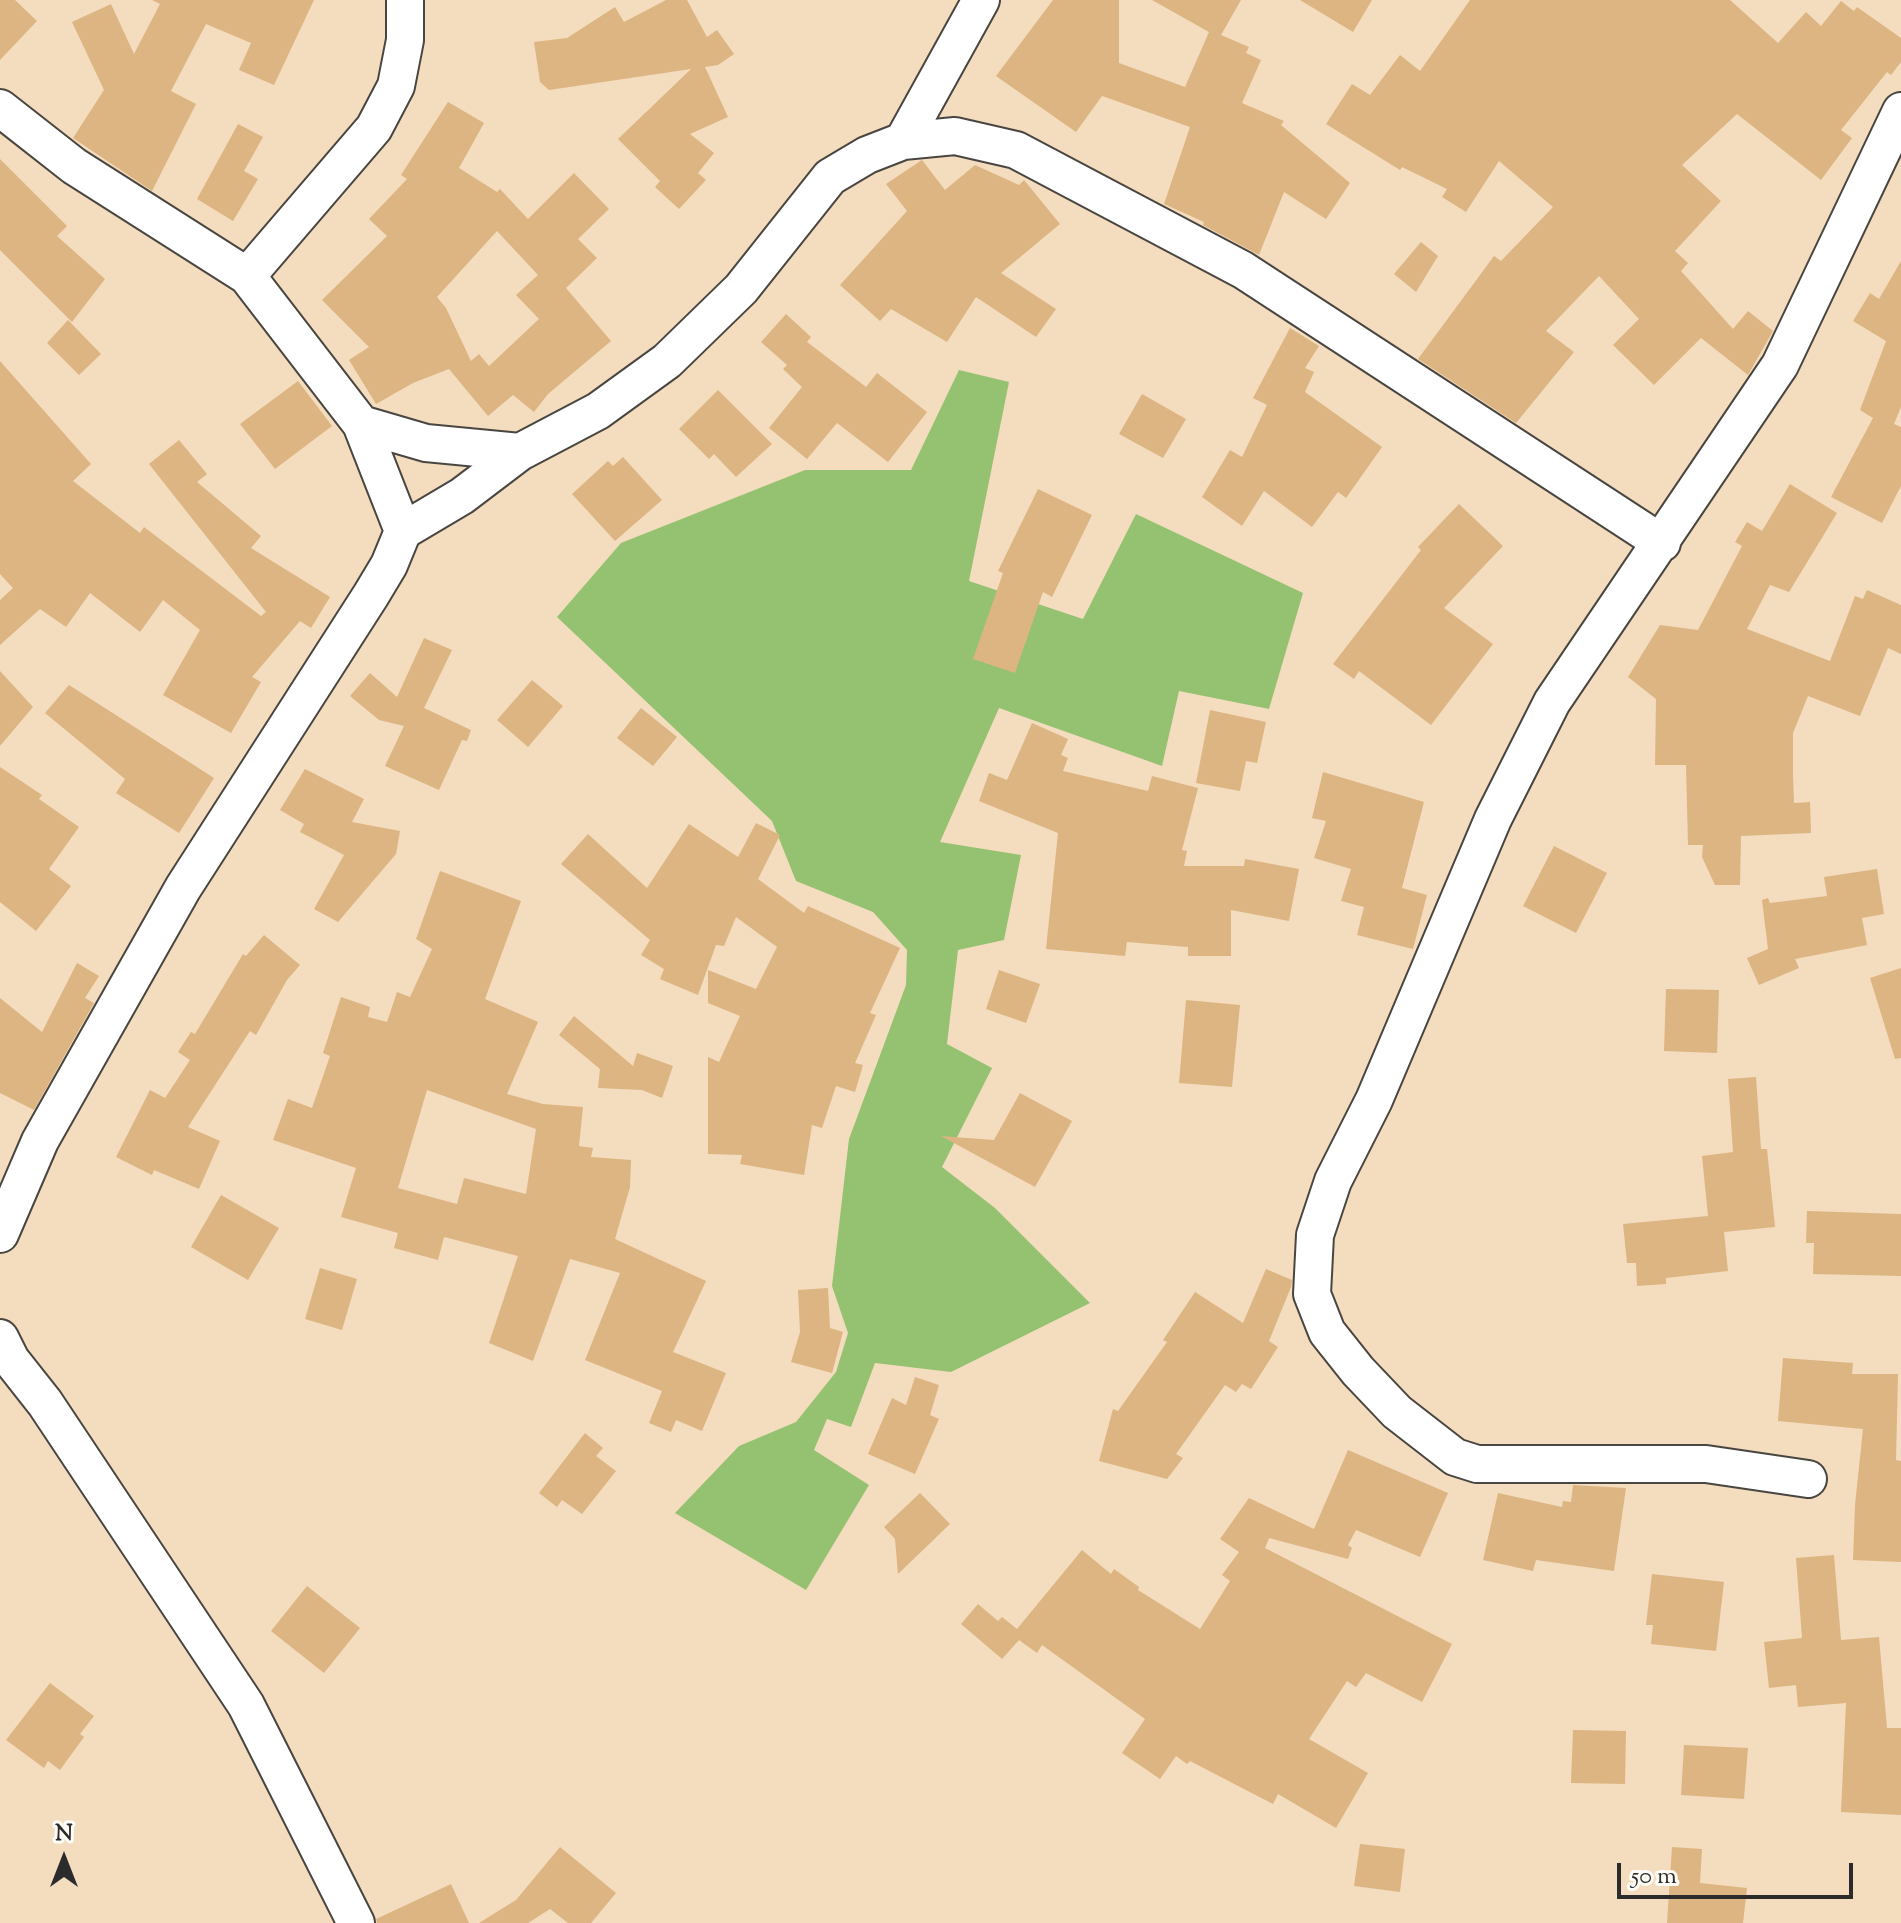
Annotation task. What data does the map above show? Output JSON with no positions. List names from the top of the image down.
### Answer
{
  "scale_bar": "50 m",
  "north": "top"
}
